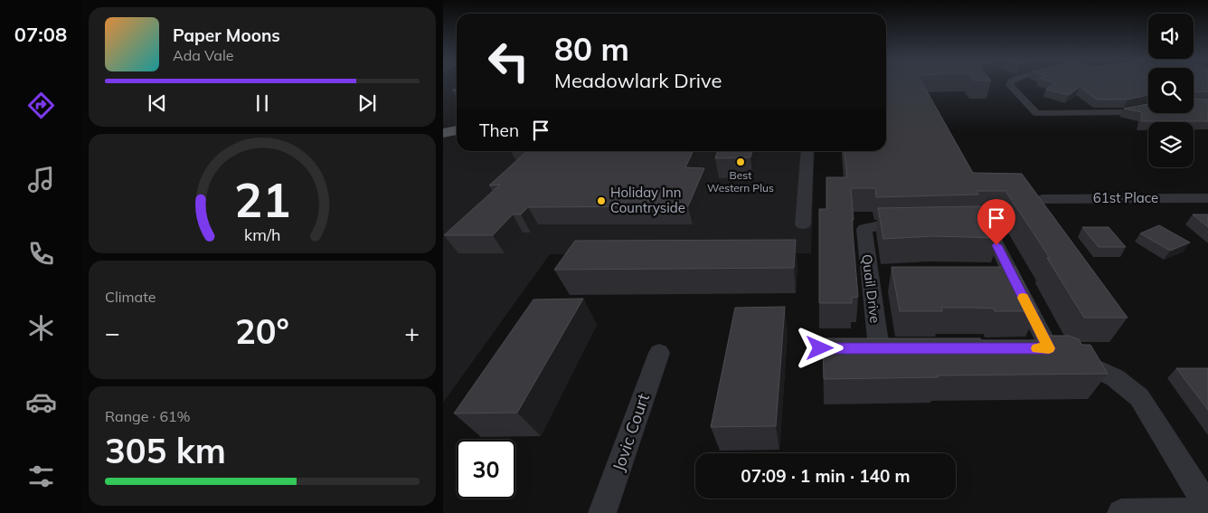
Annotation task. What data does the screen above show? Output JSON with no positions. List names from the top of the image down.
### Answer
{
  "streets": {
    "street": ["61st Place", "Quail Drive", "Jovic Court"]
  },
  "places": ["Best Western Plus", "Holiday Inn Countryside"],
  "page": {
    "tabs": "07:08",
    "turn": ["80 m", "Meadowlark Drive"],
    "song": ["Paper Moons", "Ada Vale"],
    "then": "Then",
    "tile": [
      "Climate",
      ["Range · 61%", "305 km"]
    ],
    "heat": ["−", "20°", "+"],
    "limit": "30",
    "trip": "07:09 · 1 min · 140 m",
    "gauge": ["21", "km/h"]
  }
}
